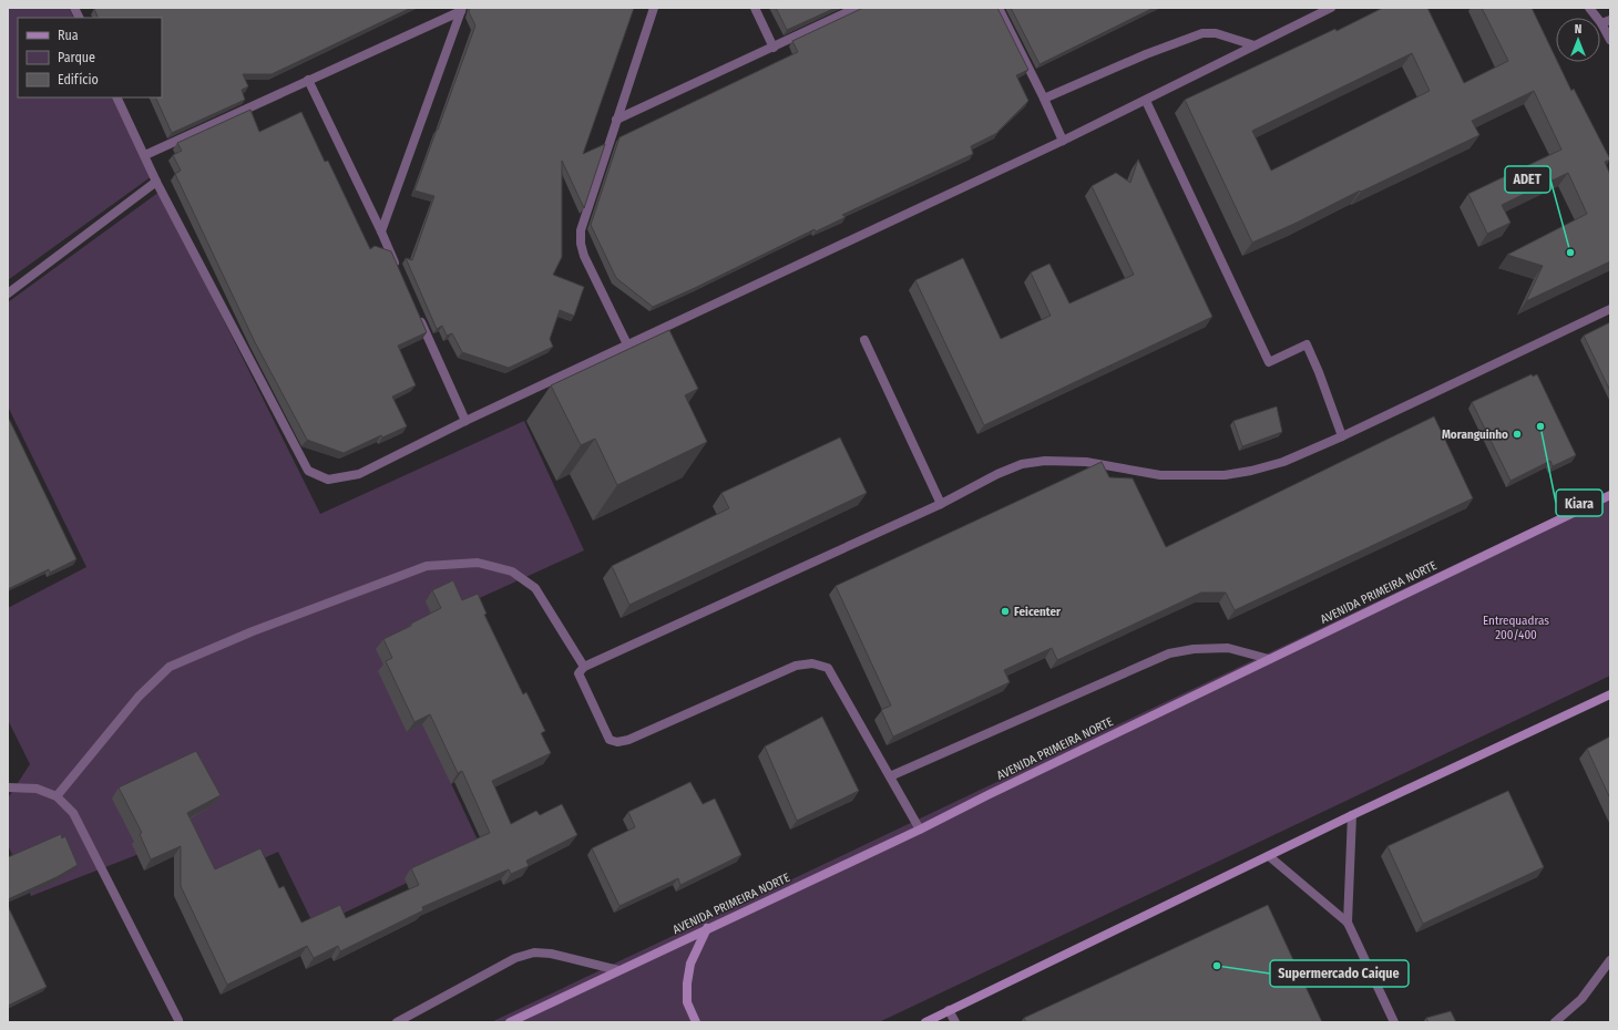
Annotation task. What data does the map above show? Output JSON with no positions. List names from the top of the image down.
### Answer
{
  "streets": {
    "main road": ["AVENIDA PRIMEIRA NORTE"]
  },
  "parks": ["Entrequadras 200/400"],
  "places": [
    "ADET",
    "Kiara",
    "Moranguinho",
    "Feicenter",
    "Supermercado Caique"
  ],
  "legend": ["Rua", "Parque", "Edifício"],
  "north": "top"
}
